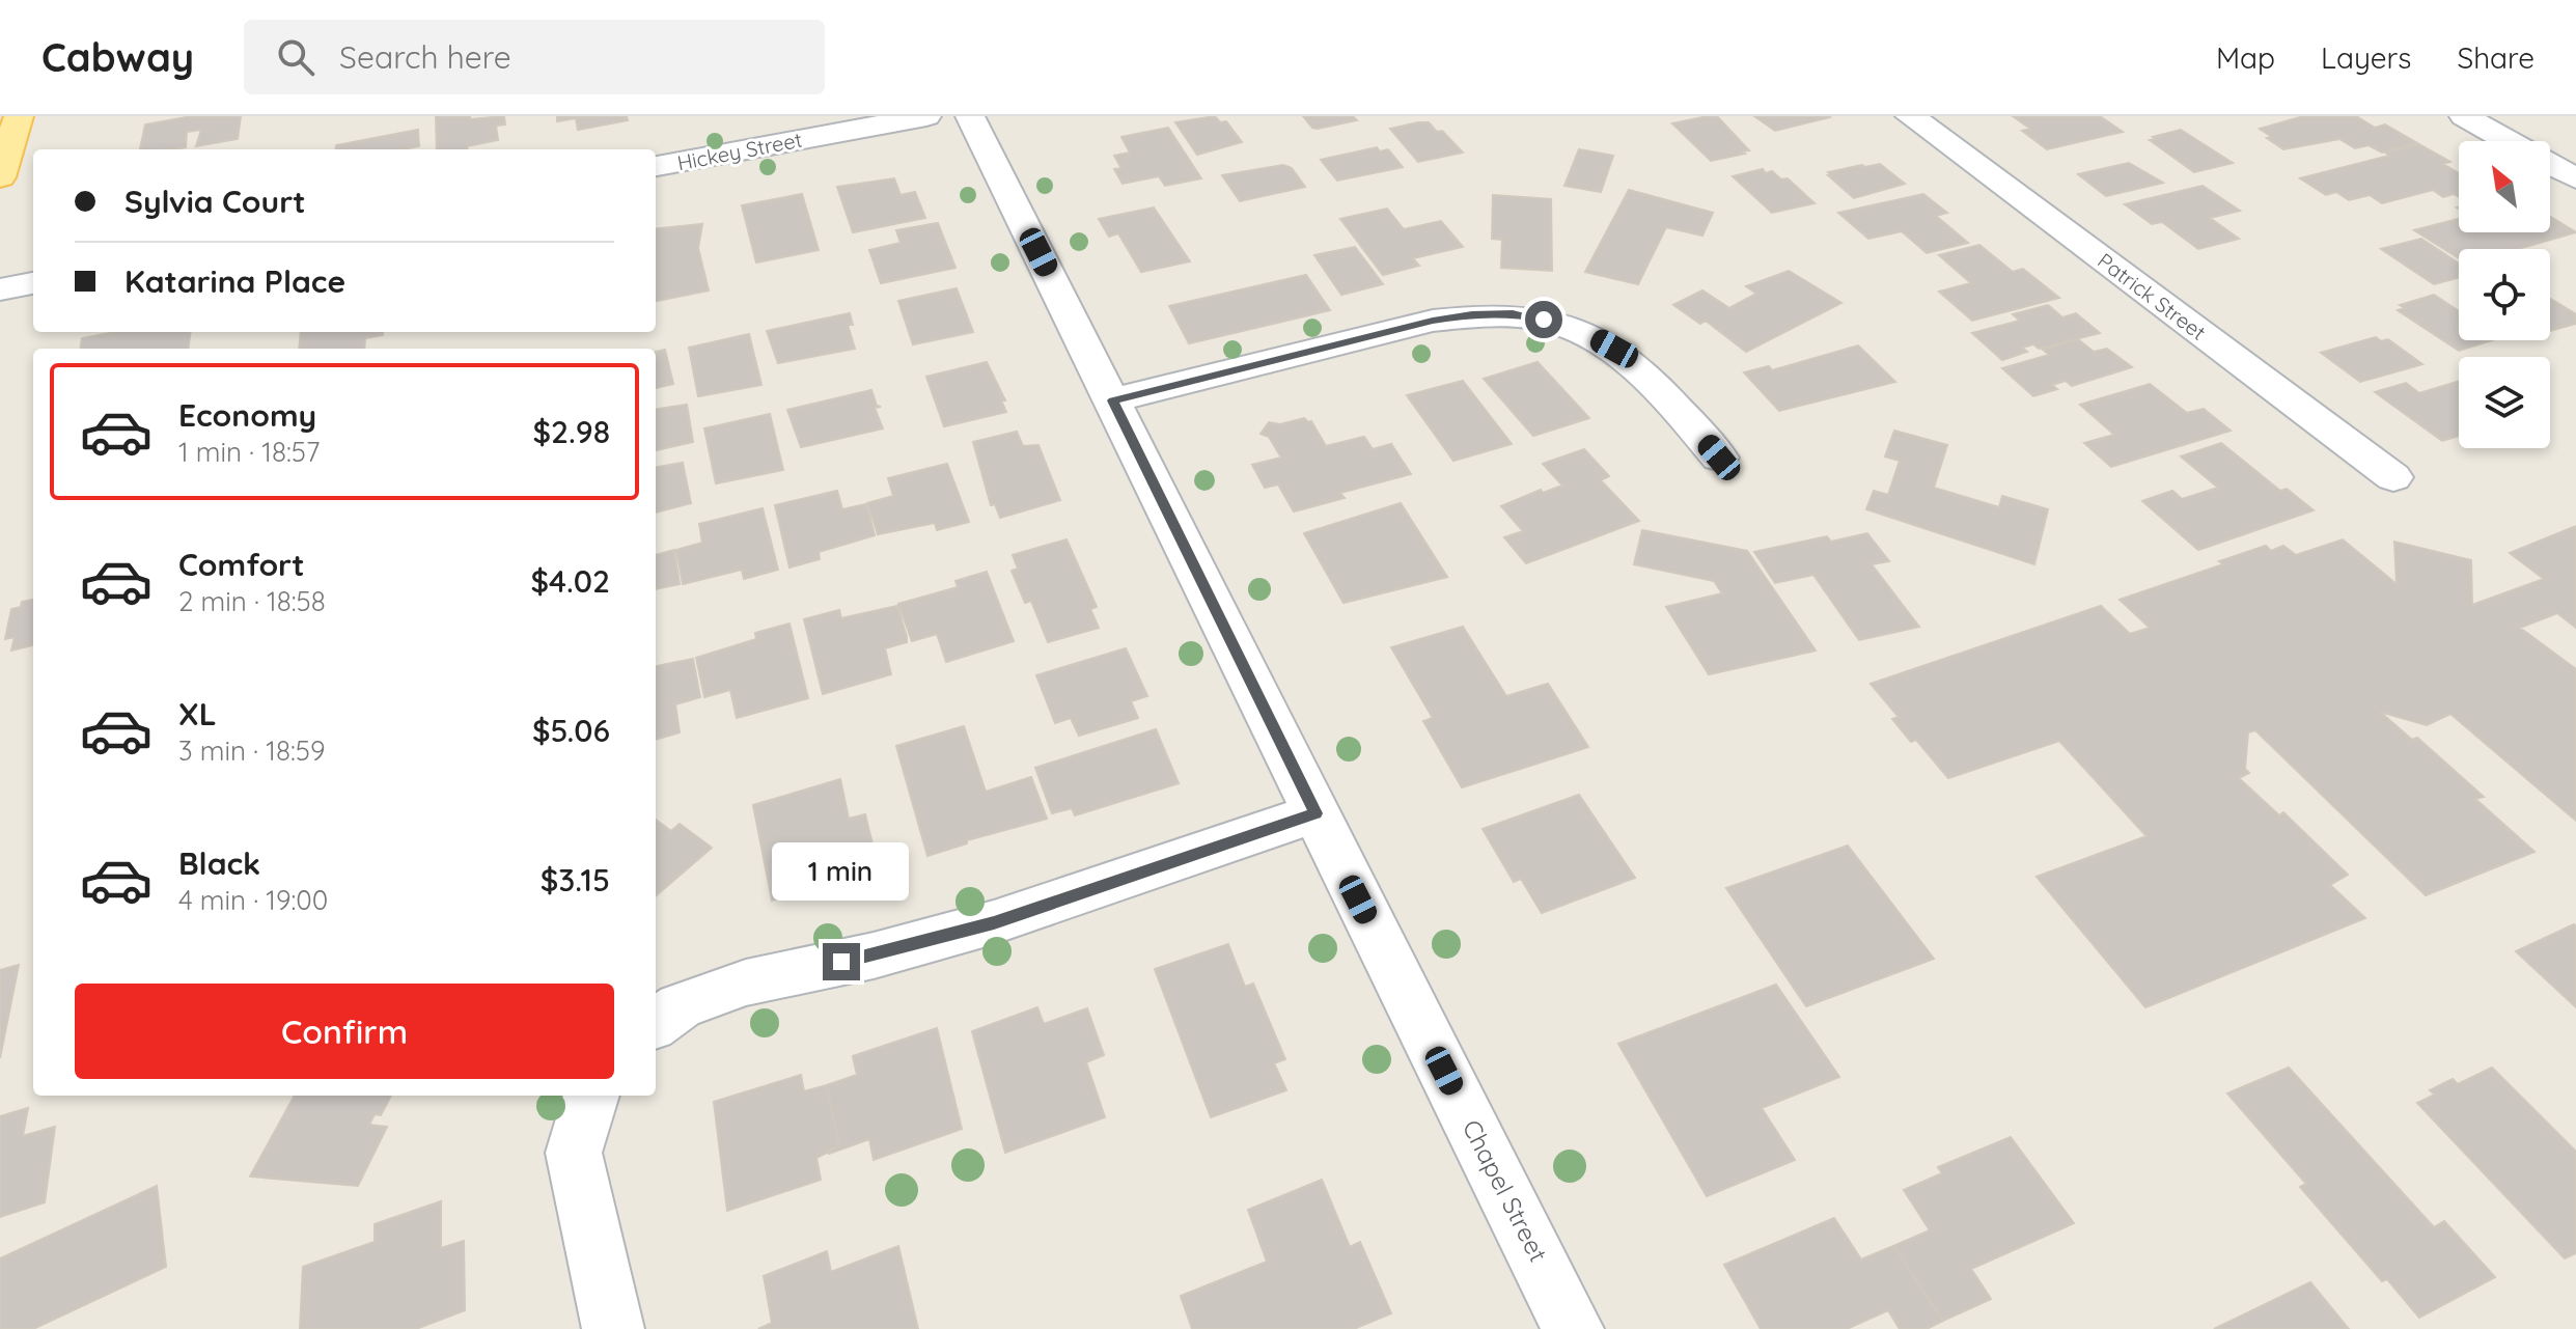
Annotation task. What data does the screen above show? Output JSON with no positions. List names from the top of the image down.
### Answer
{
  "streets": {
    "street": ["Hickey Street", "Patrick Street", "Chapel Street"]
  },
  "north": "top left",
  "page": {
    "header": "Cabway",
    "search": "Search here",
    "nav": ["Map", "Layers", "Share"],
    "banner": ["Sylvia Court", "Katarina Place"],
    "list": [
      {
        "name": "Economy",
        "note": "1 min · 18:57",
        "value": "$2.98"
      },
      {
        "name": "Comfort",
        "note": "2 min · 18:58",
        "value": "$4.02"
      },
      {
        "name": "XL",
        "note": "3 min · 18:59",
        "value": "$5.06"
      },
      {
        "name": "Black",
        "note": "4 min · 19:00",
        "value": "$3.15"
      }
    ],
    "bubble": "1 min",
    "buttons": "Confirm"
  }
}
